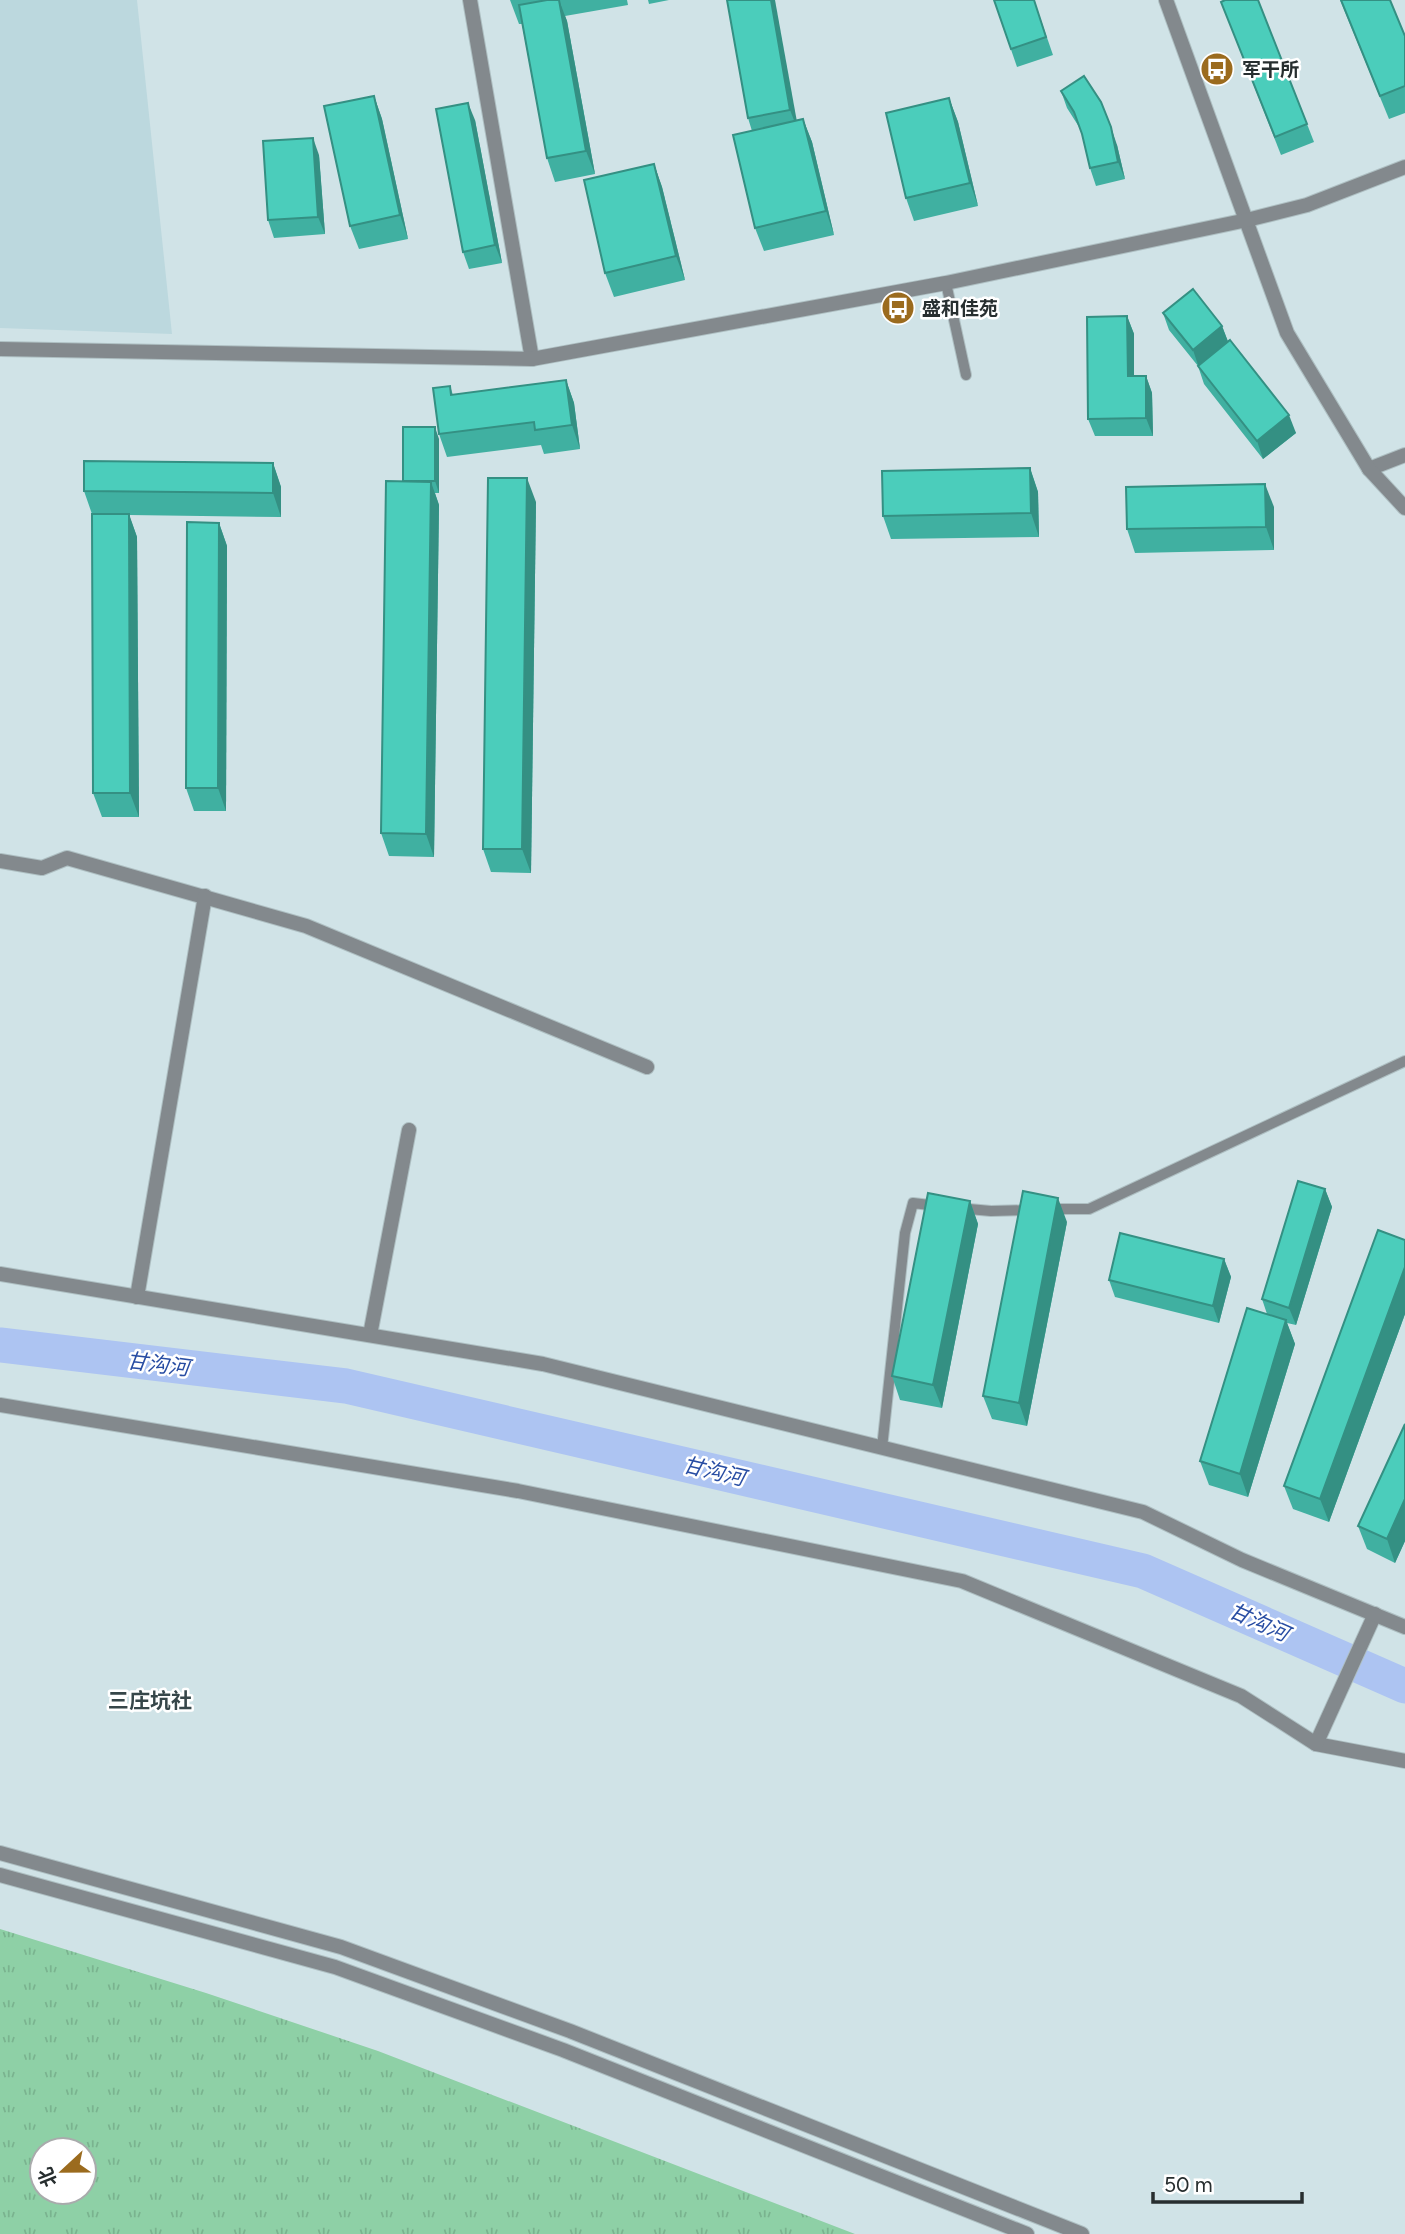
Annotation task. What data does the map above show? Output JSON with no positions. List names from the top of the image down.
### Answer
{
  "districts": ["三庄坑社"],
  "water": ["甘沟河"],
  "places": {
    "bus stop": ["军干所", "盛和佳苑"]
  },
  "scale_bar": "50 m",
  "north": "left"
}
